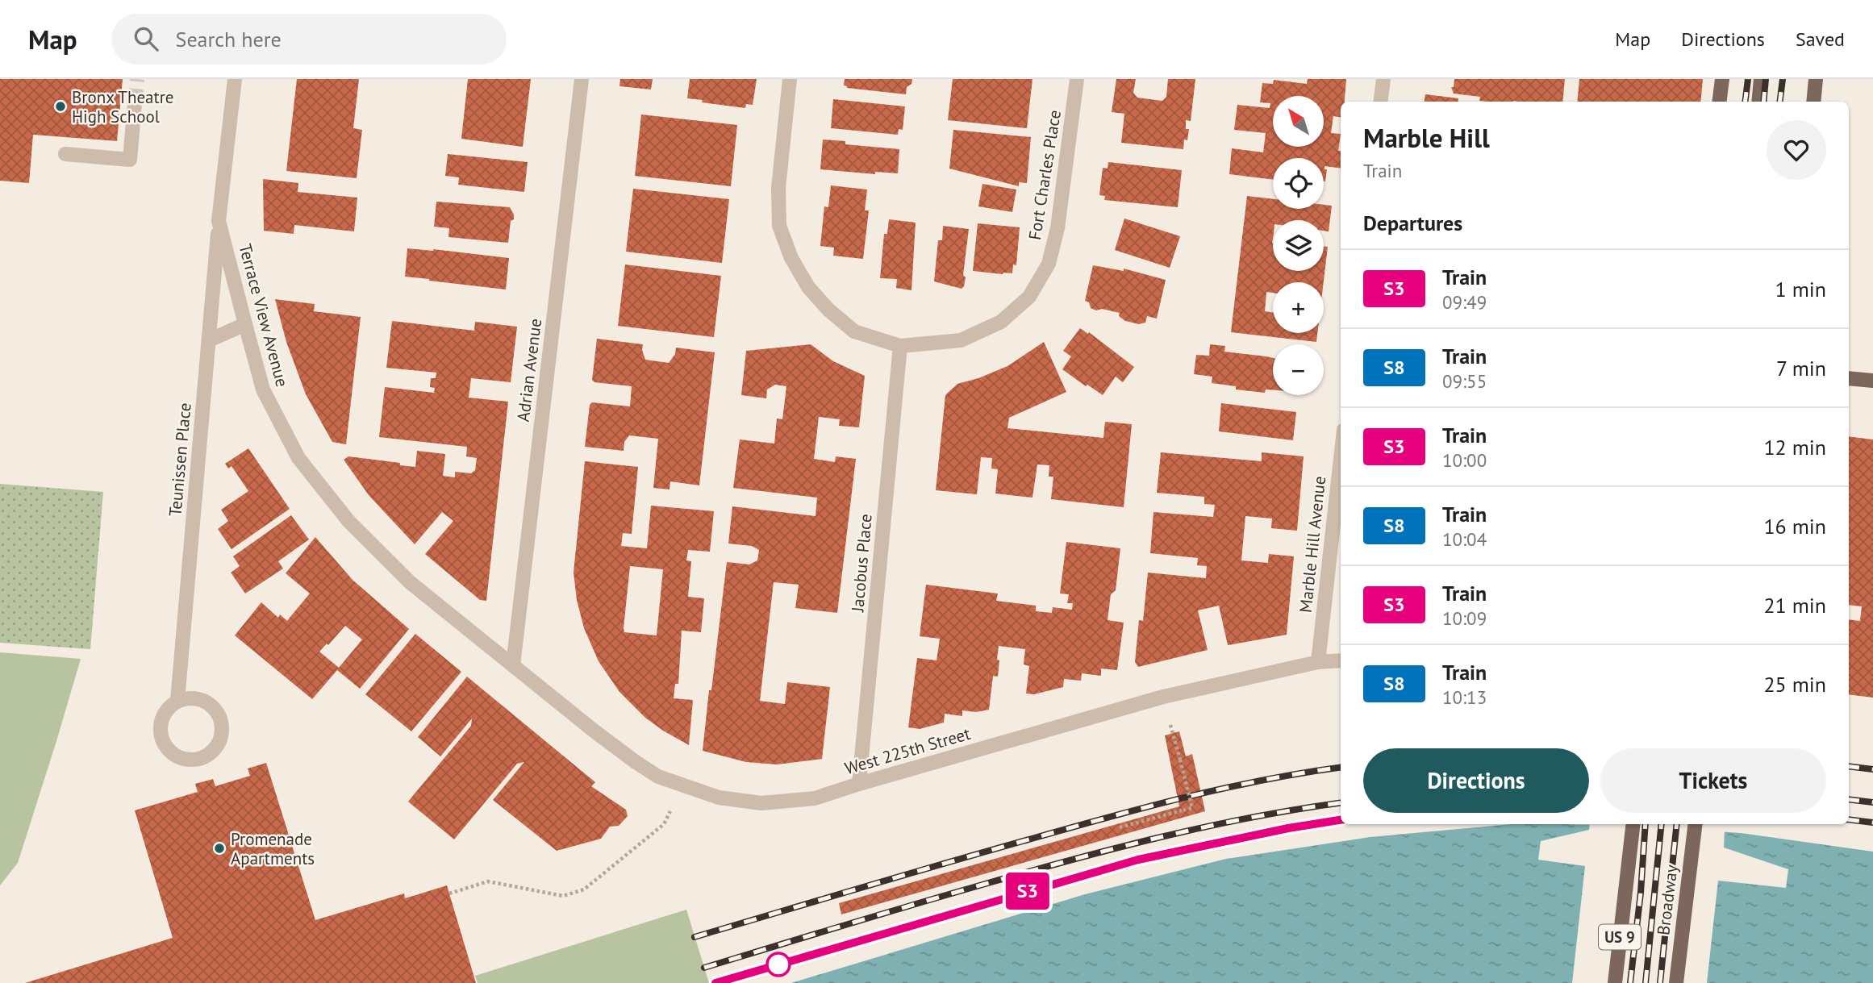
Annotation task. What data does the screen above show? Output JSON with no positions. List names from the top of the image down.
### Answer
{
  "streets": {
    "main road": ["Broadway", "US 9"],
    "street": [
      "Fort Charles Place",
      "Terrace View Avenue",
      "Adrian Avenue",
      "Teunissen Place",
      "Marble Hill Avenue",
      "Jacobus Place",
      "West 225th Street"
    ]
  },
  "crossings": [
    ["Fort Charles Place", "Jacobus Place"],
    ["Terrace View Avenue", "Adrian Avenue"],
    ["Terrace View Avenue", "Teunissen Place"],
    ["Terrace View Avenue", "West 225th Street"],
    ["Adrian Avenue", "West 225th Street"],
    ["Marble Hill Avenue", "West 225th Street"],
    ["Jacobus Place", "West 225th Street"]
  ],
  "places": ["Bronx Theatre High School", "Promenade Apartments"],
  "north": "top left",
  "page": {
    "header": "Map",
    "search": "Search here",
    "nav": ["Map", "Directions", "Saved"],
    "on_map": "S3",
    "map_buttons": ["+", "−"],
    "heading": [
      ["Marble Hill", "Train"],
      "Departures"
    ],
    "list": [
      {
        "mark": "S3",
        "name": "Train",
        "note": "09:49",
        "value": "1 min"
      },
      {
        "mark": "S8",
        "name": "Train",
        "note": "09:55",
        "value": "7 min"
      },
      {
        "mark": "S3",
        "name": "Train",
        "note": "10:00",
        "value": "12 min"
      },
      {
        "mark": "S8",
        "name": "Train",
        "note": "10:04",
        "value": "16 min"
      },
      {
        "mark": "S3",
        "name": "Train",
        "note": "10:09",
        "value": "21 min"
      },
      {
        "mark": "S8",
        "name": "Train",
        "note": "10:13",
        "value": "25 min"
      }
    ],
    "buttons": ["Directions", "Tickets"]
  }
}
